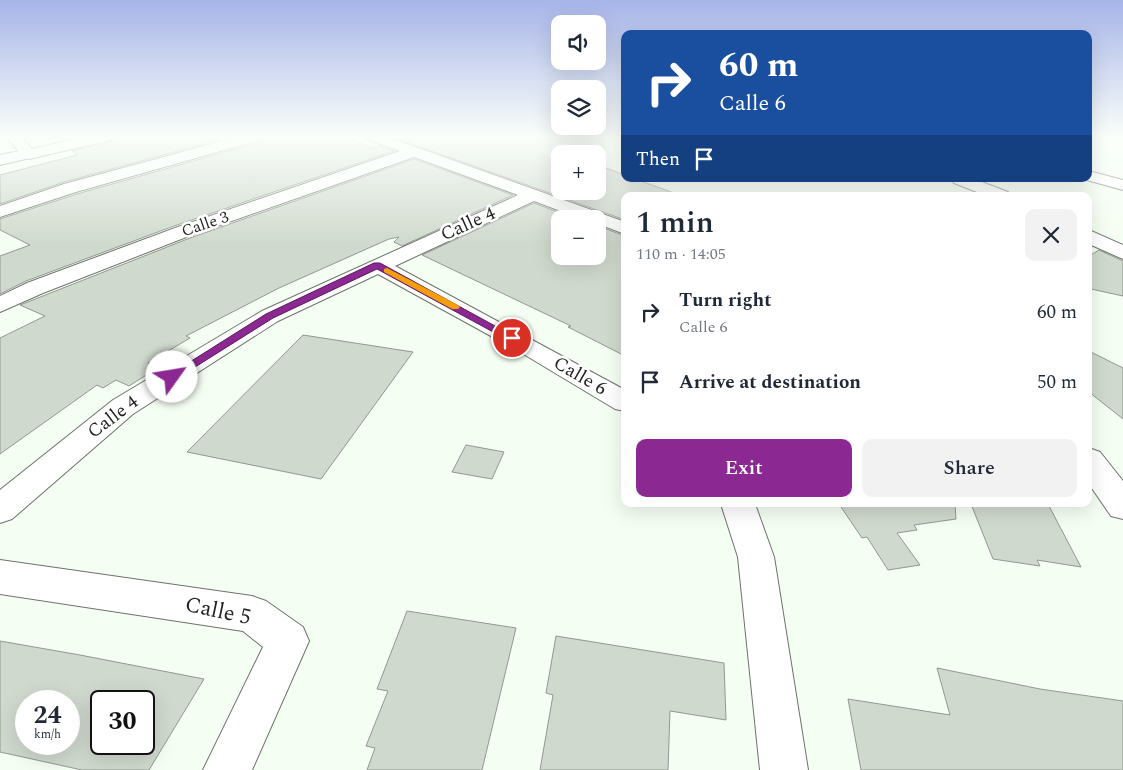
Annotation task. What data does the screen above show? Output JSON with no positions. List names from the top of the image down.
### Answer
{
  "streets": {
    "street": [
      "Calle 3",
      "Calle 4",
      "Calle 6",
      "Calle 5"
    ]
  },
  "crossings": [
    ["Calle 4", "Calle 6"]
  ],
  "page": {
    "map_buttons": ["+", "−"],
    "turn": ["60 m", "Calle 6"],
    "then": "Then",
    "heading": ["1 min", "110 m · 14:05"],
    "list": [
      {
        "name": "Turn right",
        "note": "Calle 6",
        "value": "60 m"
      },
      {
        "name": "Arrive at destination",
        "value": "50 m"
      }
    ],
    "buttons": ["Exit", "Share"],
    "speed": "24 km/h",
    "limit": "30"
  }
}
